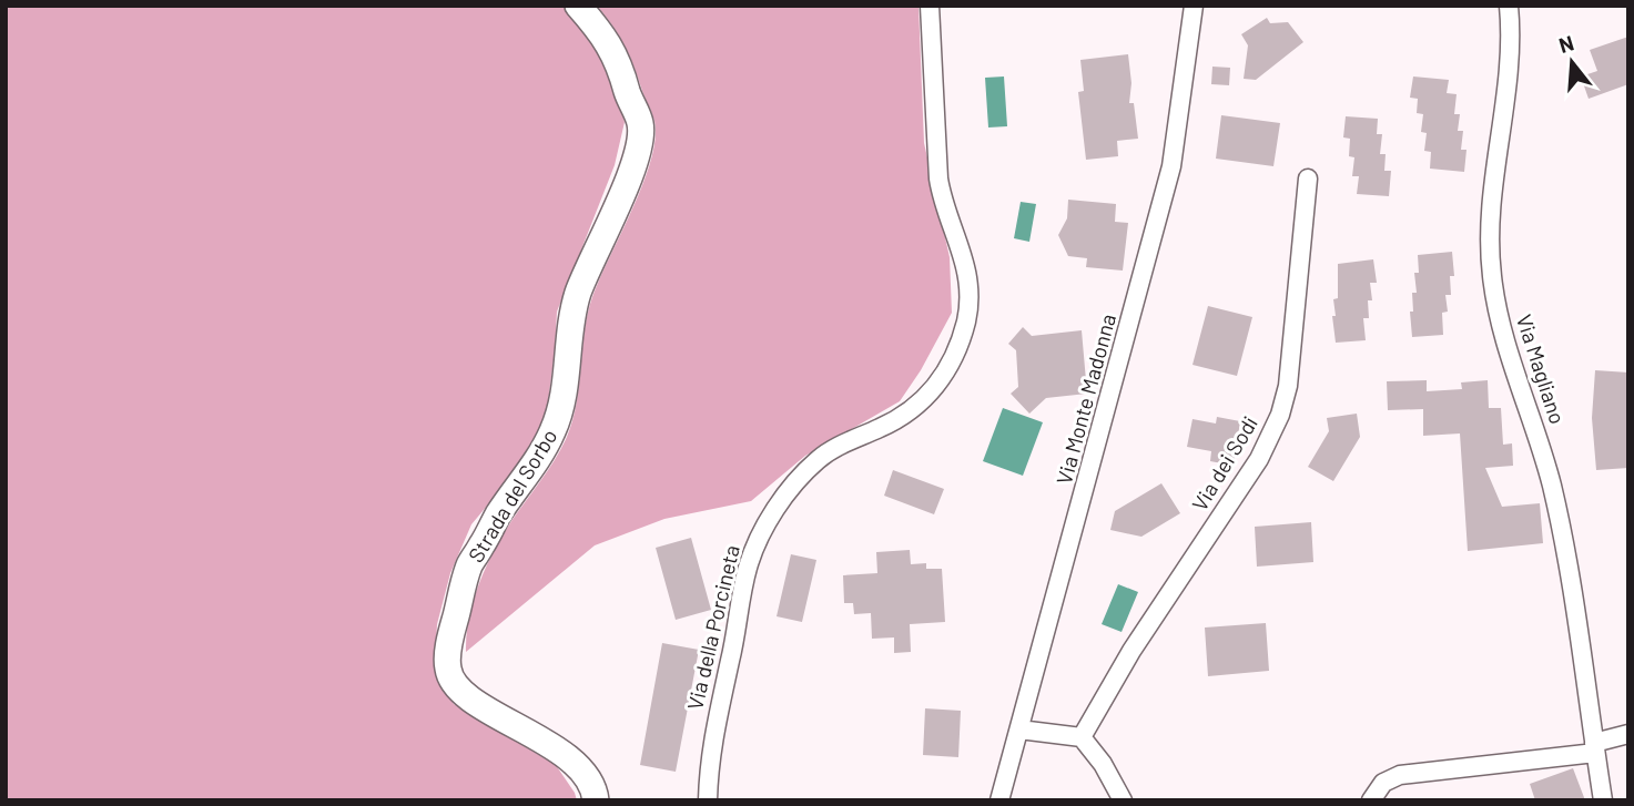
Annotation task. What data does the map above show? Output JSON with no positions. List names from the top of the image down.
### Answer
{
  "streets": {
    "street": [
      "Via Magliano",
      "Via Monte Madonna",
      "Via dei Sodi",
      "Strada del Sorbo",
      "Via della Porcineta"
    ]
  },
  "north": "top"
}
